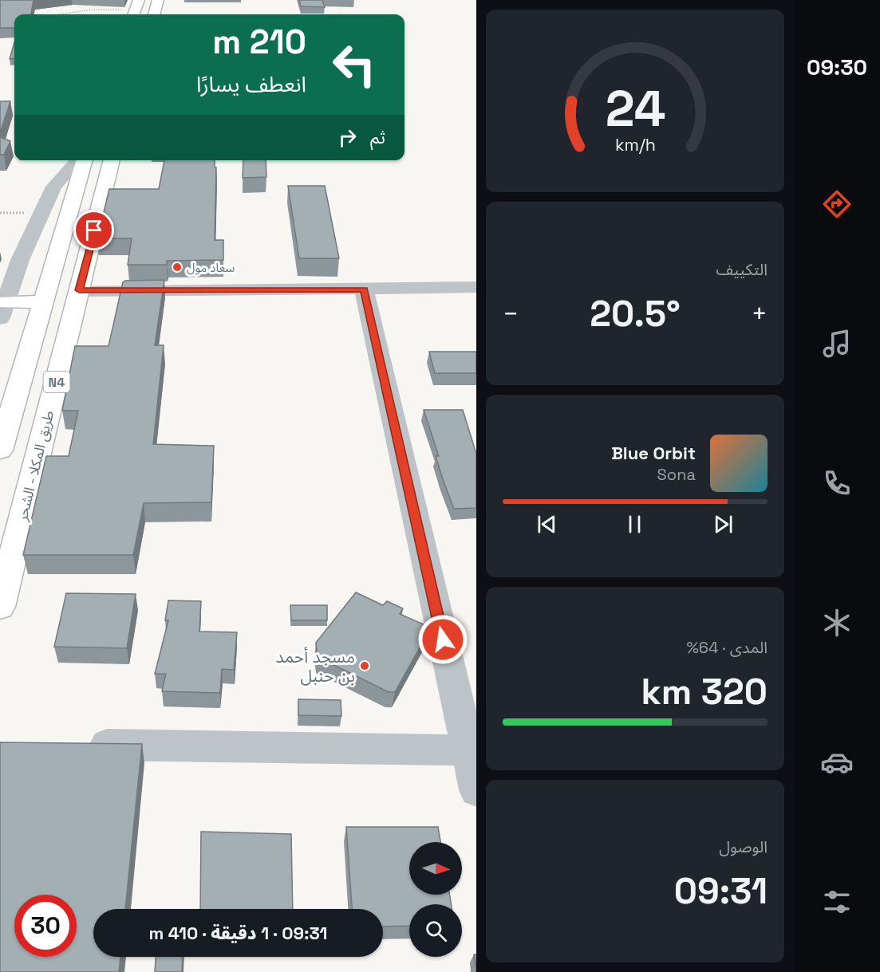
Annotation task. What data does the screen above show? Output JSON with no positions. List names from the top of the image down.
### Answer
{
  "streets": {
    "highway": ["N4", "طريق المكلا - الشحر"]
  },
  "places": ["سعاد مول", "مسجد أحمد بن حنبل"],
  "north": "right",
  "page": {
    "tabs": "09:30",
    "turn": ["210 m", "انعطف يسارًا"],
    "then": "ثم",
    "tile": [
      "التكييف",
      ["المدى · 64%", "320 km"],
      ["الوصول", "09:31"]
    ],
    "heat": ["−", "20.5°", "+"],
    "song": ["Blue Orbit", "Sona"],
    "limit": "30",
    "trip": "09:31 · 1 دقيقة · 410 m",
    "gauge": ["24", "km/h"]
  }
}
